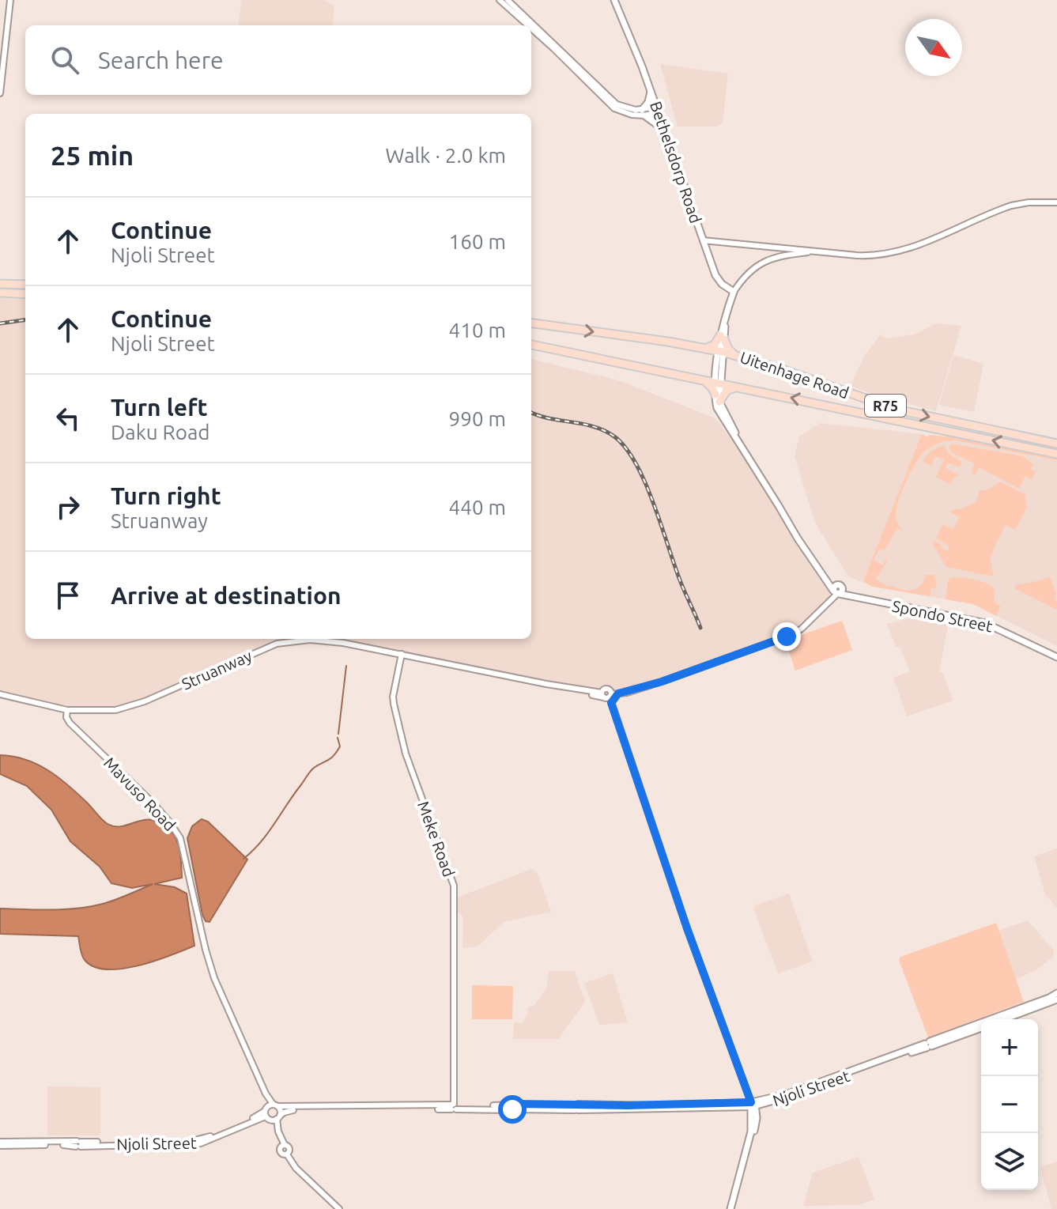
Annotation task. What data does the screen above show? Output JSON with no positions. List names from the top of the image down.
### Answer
{
  "streets": {
    "main road": [
      "Bethelsdorp Road",
      "Uitenhage Road",
      "R75",
      "Spondo Street",
      "Njoli Street"
    ],
    "street": ["Struanway", "Mavuso Road", "Meke Road"]
  },
  "crossings": [
    ["Spondo Street", "Struanway"],
    ["Struanway", "Mavuso Road"],
    ["Struanway", "Meke Road"],
    ["Meke Road", "Njoli Street"]
  ],
  "north": "bottom right",
  "page": {
    "search": "Search here",
    "heading": ["25 min", "Walk · 2.0 km"],
    "list": [
      ["Continue", "Njoli Street", "160 m"],
      ["Continue", "Njoli Street", "410 m"],
      ["Turn left", "Daku Road", "990 m"],
      ["Turn right", "Struanway", "440 m"],
      "Arrive at destination"
    ],
    "map_buttons": ["+", "−"]
  }
}
